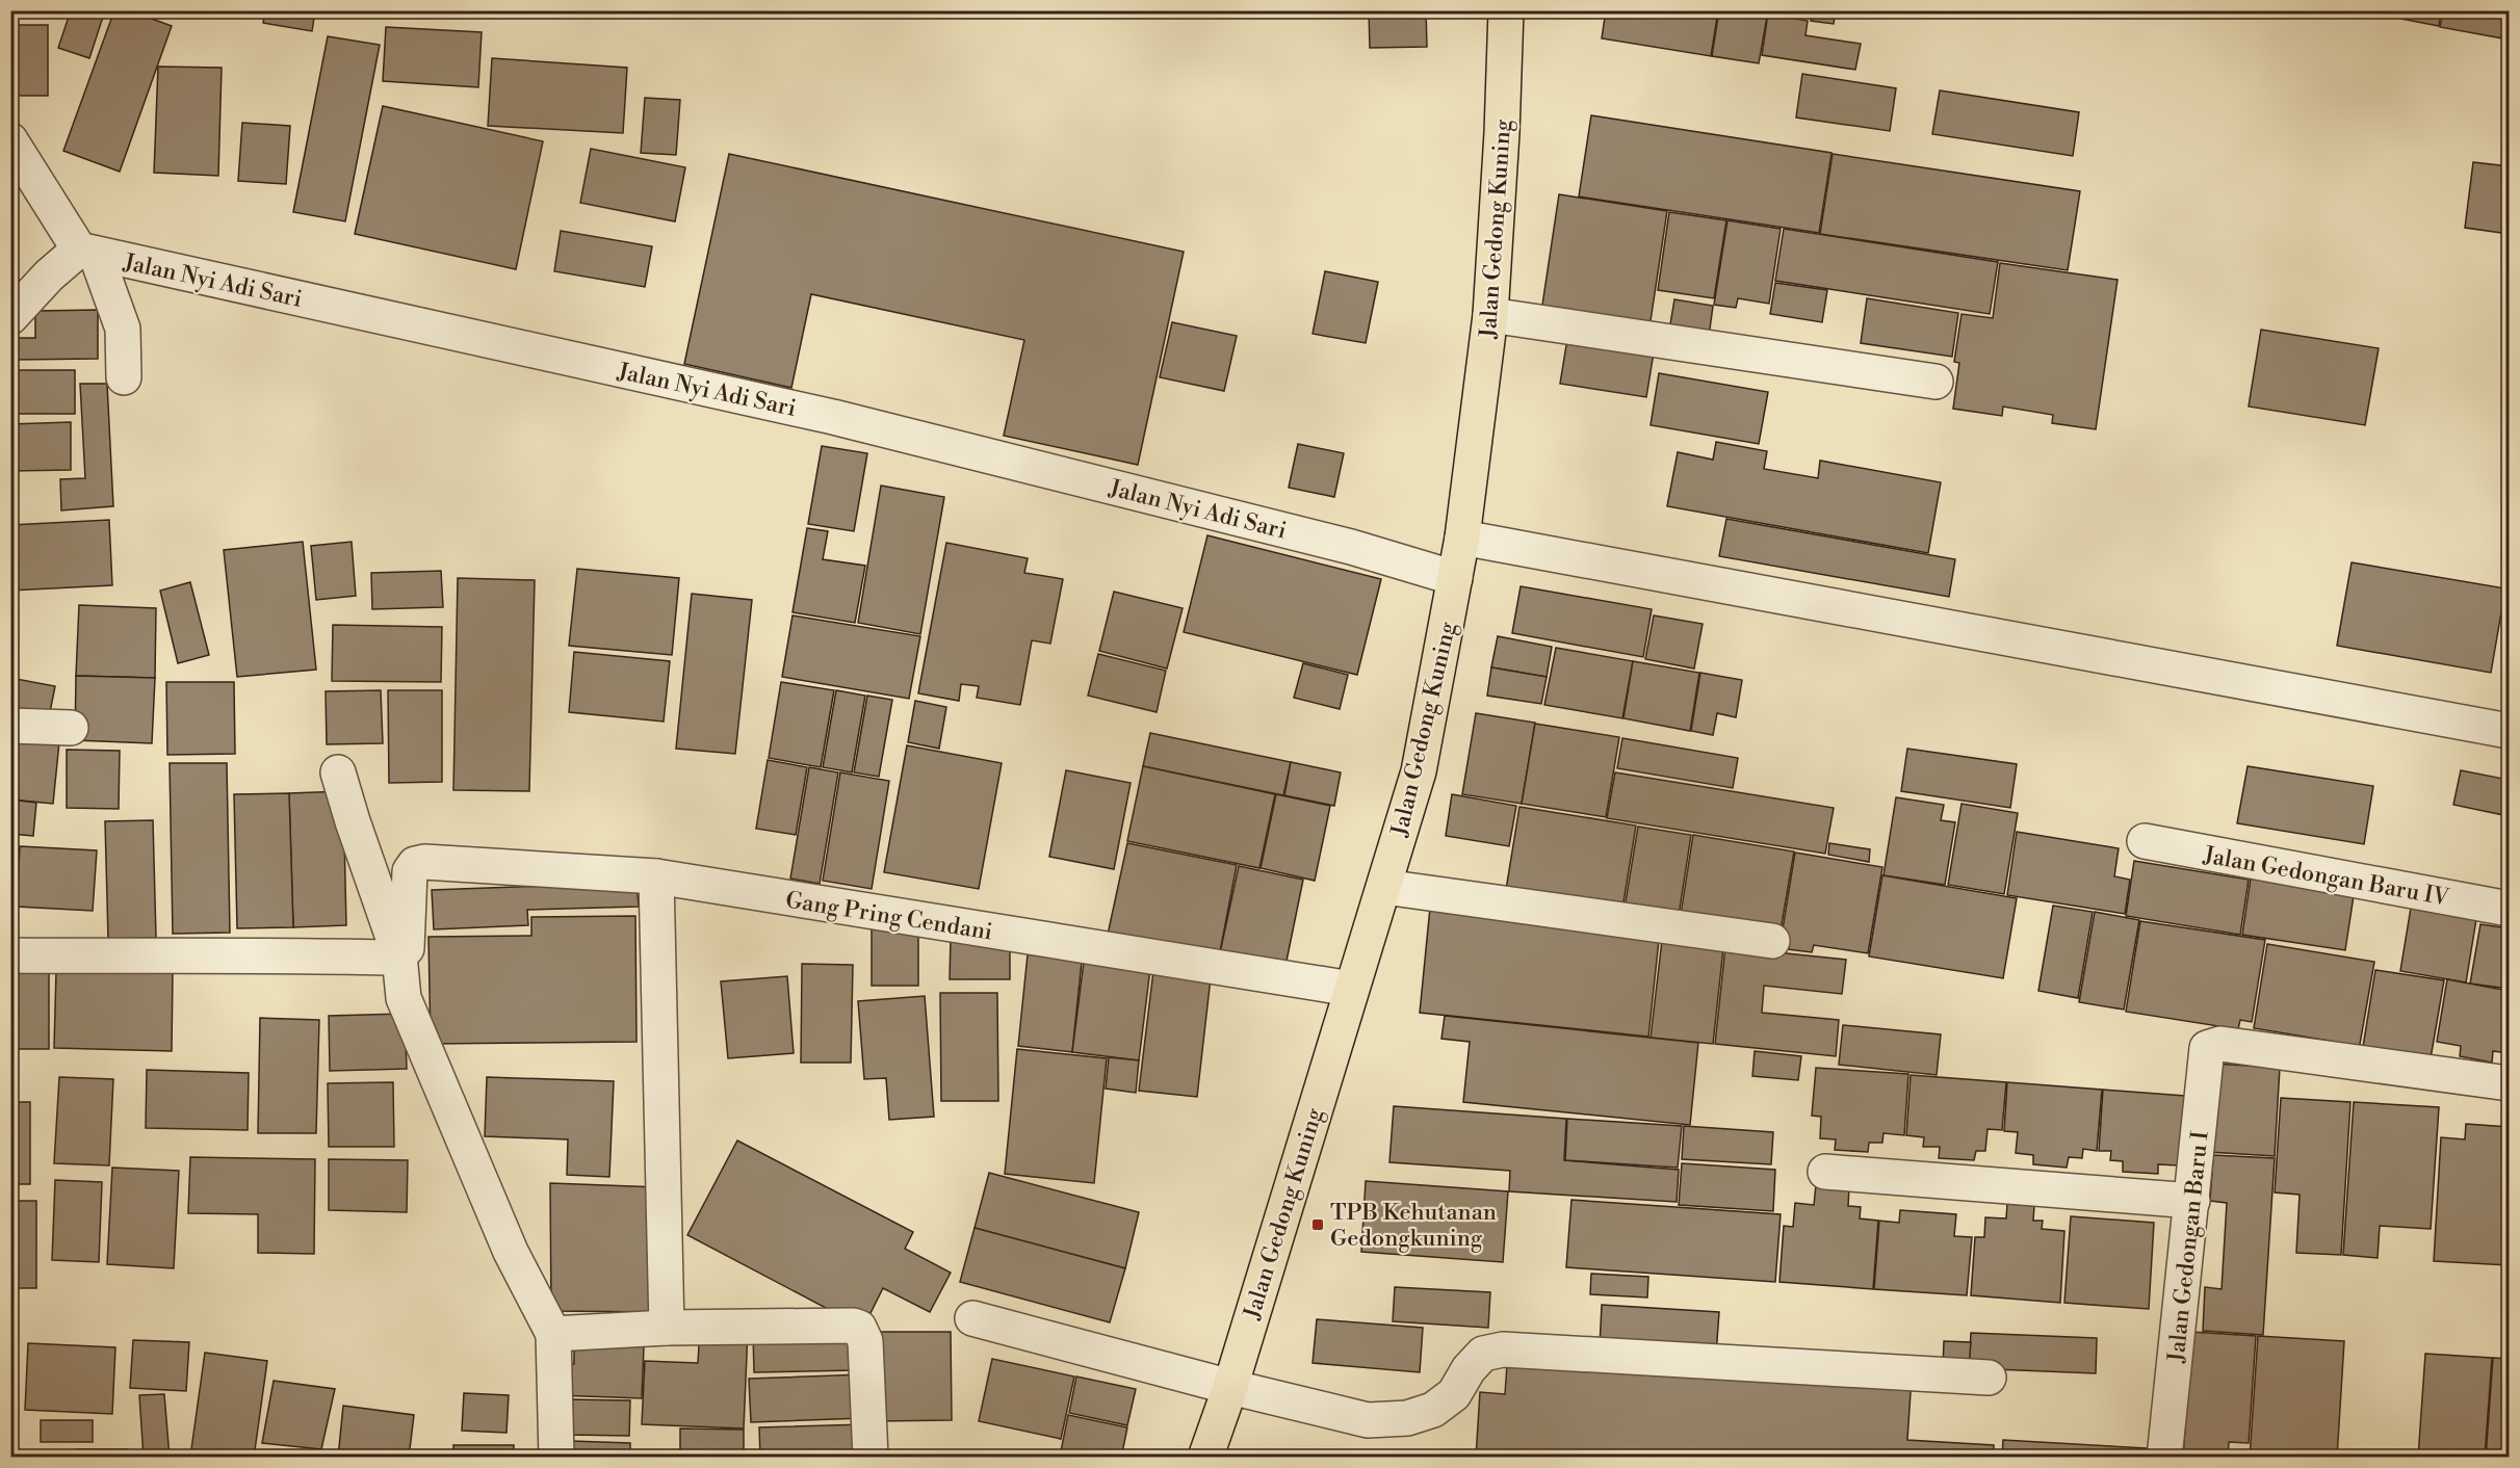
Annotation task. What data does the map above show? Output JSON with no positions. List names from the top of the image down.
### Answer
{
  "streets": {
    "main road": ["Jalan Gedong Kuning"],
    "street": [
      "Jalan Nyi Adi Sari",
      "Jalan Gedongan Baru IV",
      "Gang Pring Cendani",
      "Jalan Gedongan Baru I"
    ]
  },
  "crossings": [
    ["Jalan Gedong Kuning", "Jalan Nyi Adi Sari"],
    ["Jalan Gedong Kuning", "Gang Pring Cendani"]
  ],
  "places": {
    "transit": ["TPB Kehutanan Gedongkuning"]
  }
}
